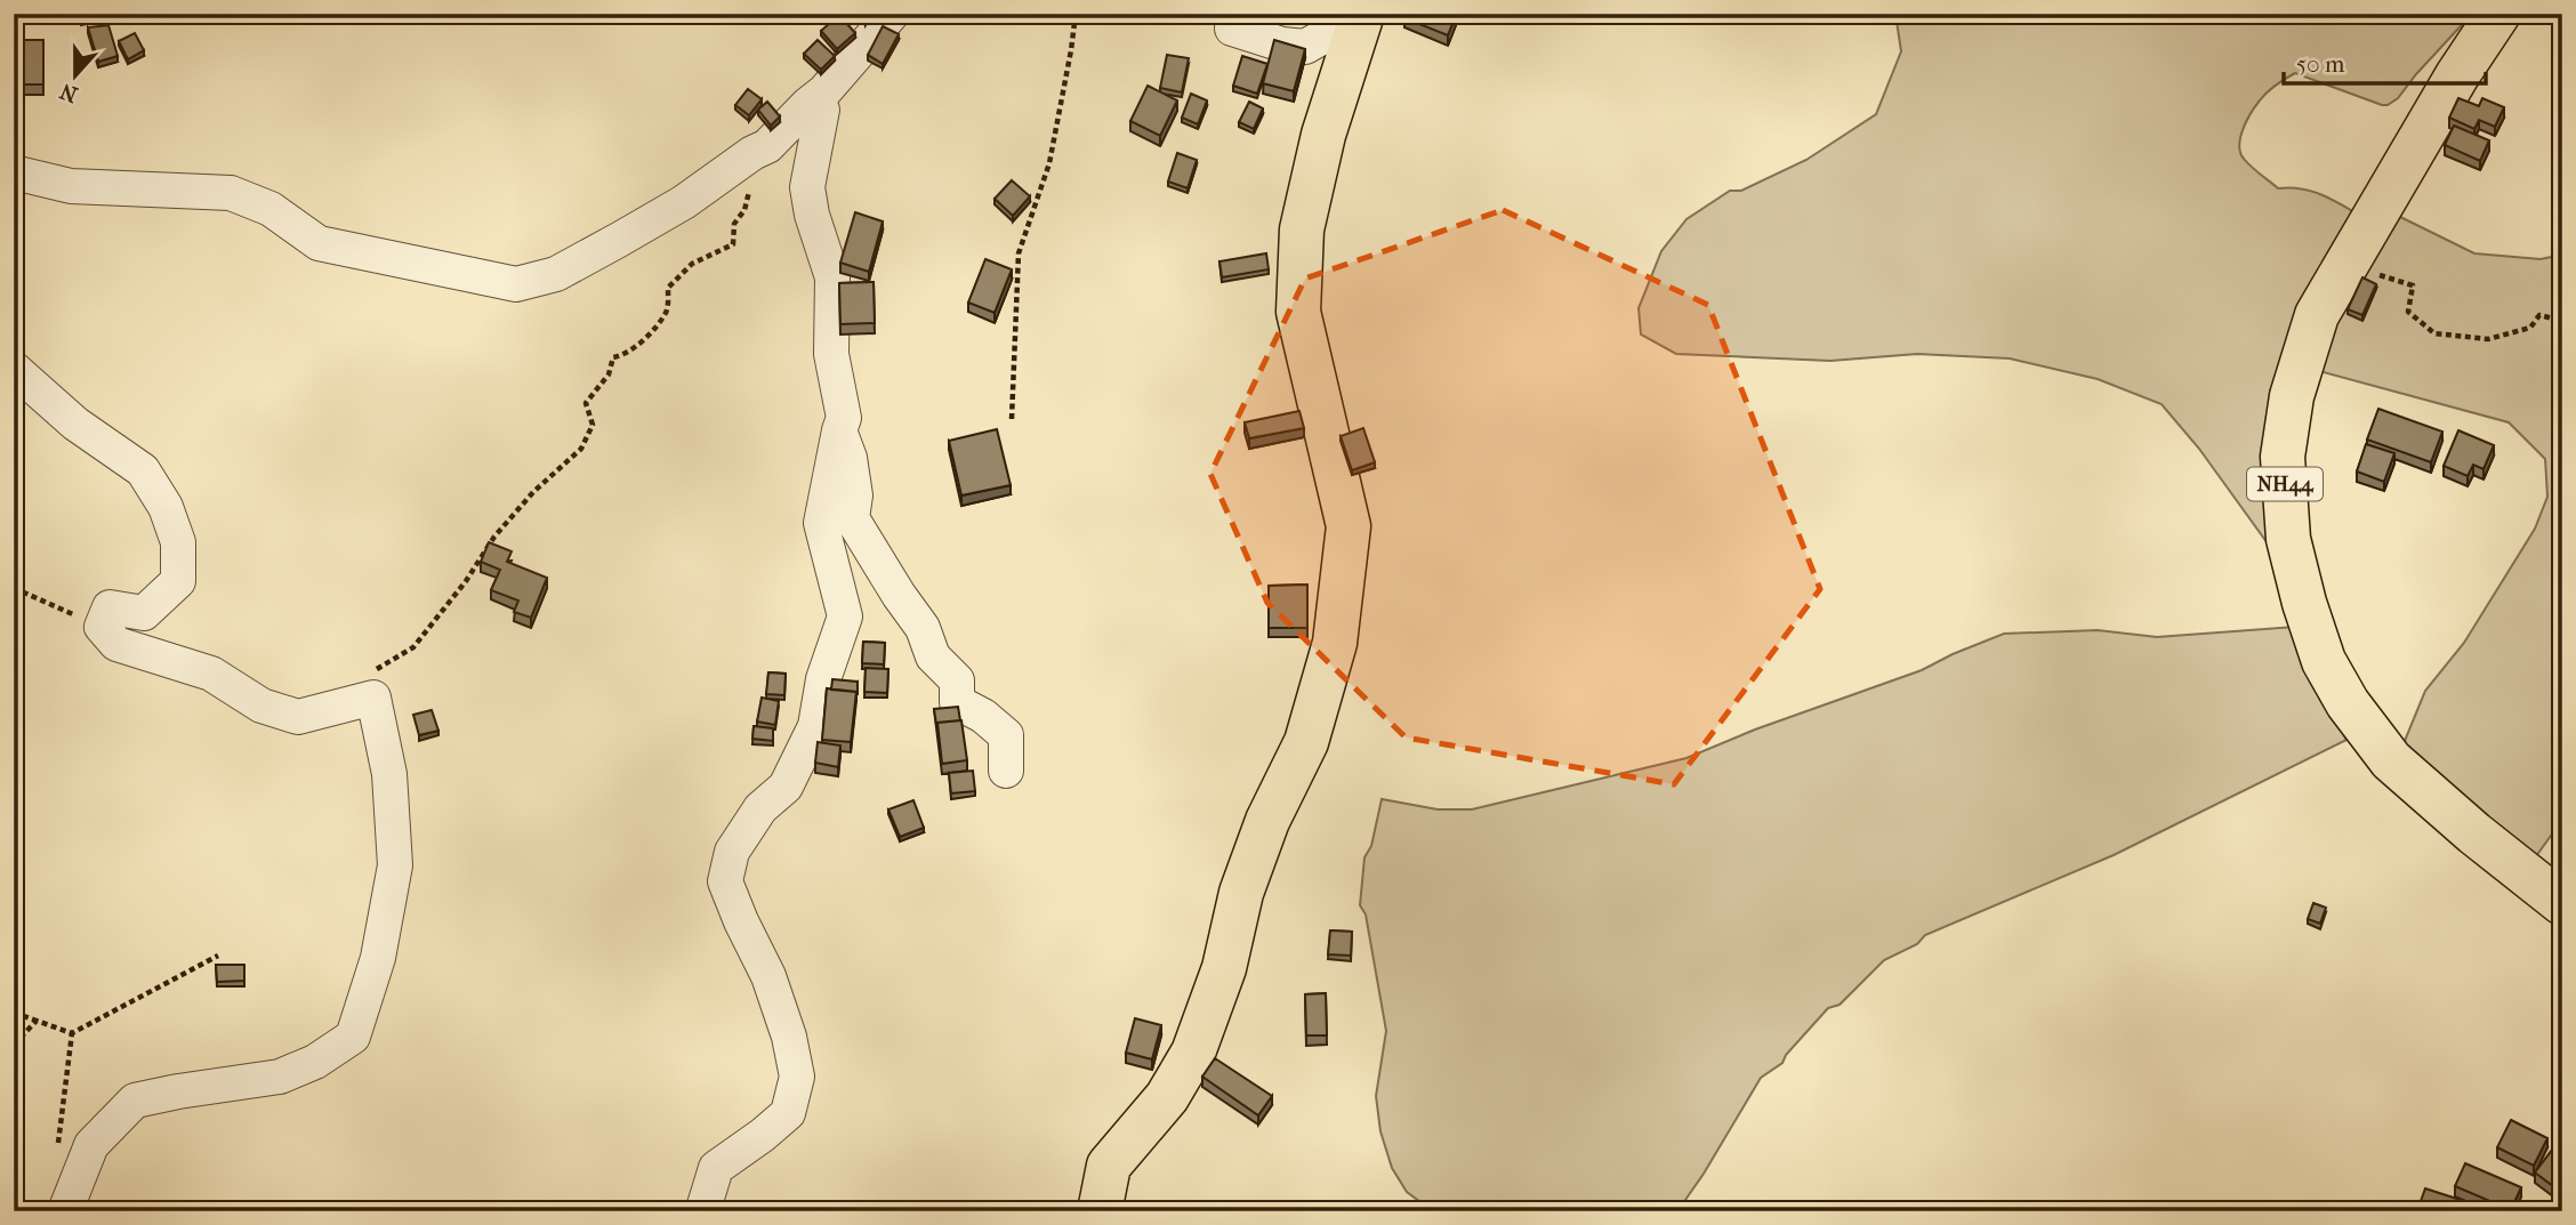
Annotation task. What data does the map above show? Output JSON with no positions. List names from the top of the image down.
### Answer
{
  "streets": {
    "main road": ["NH44"]
  },
  "scale_bar": "50 m",
  "north": "bottom"
}
